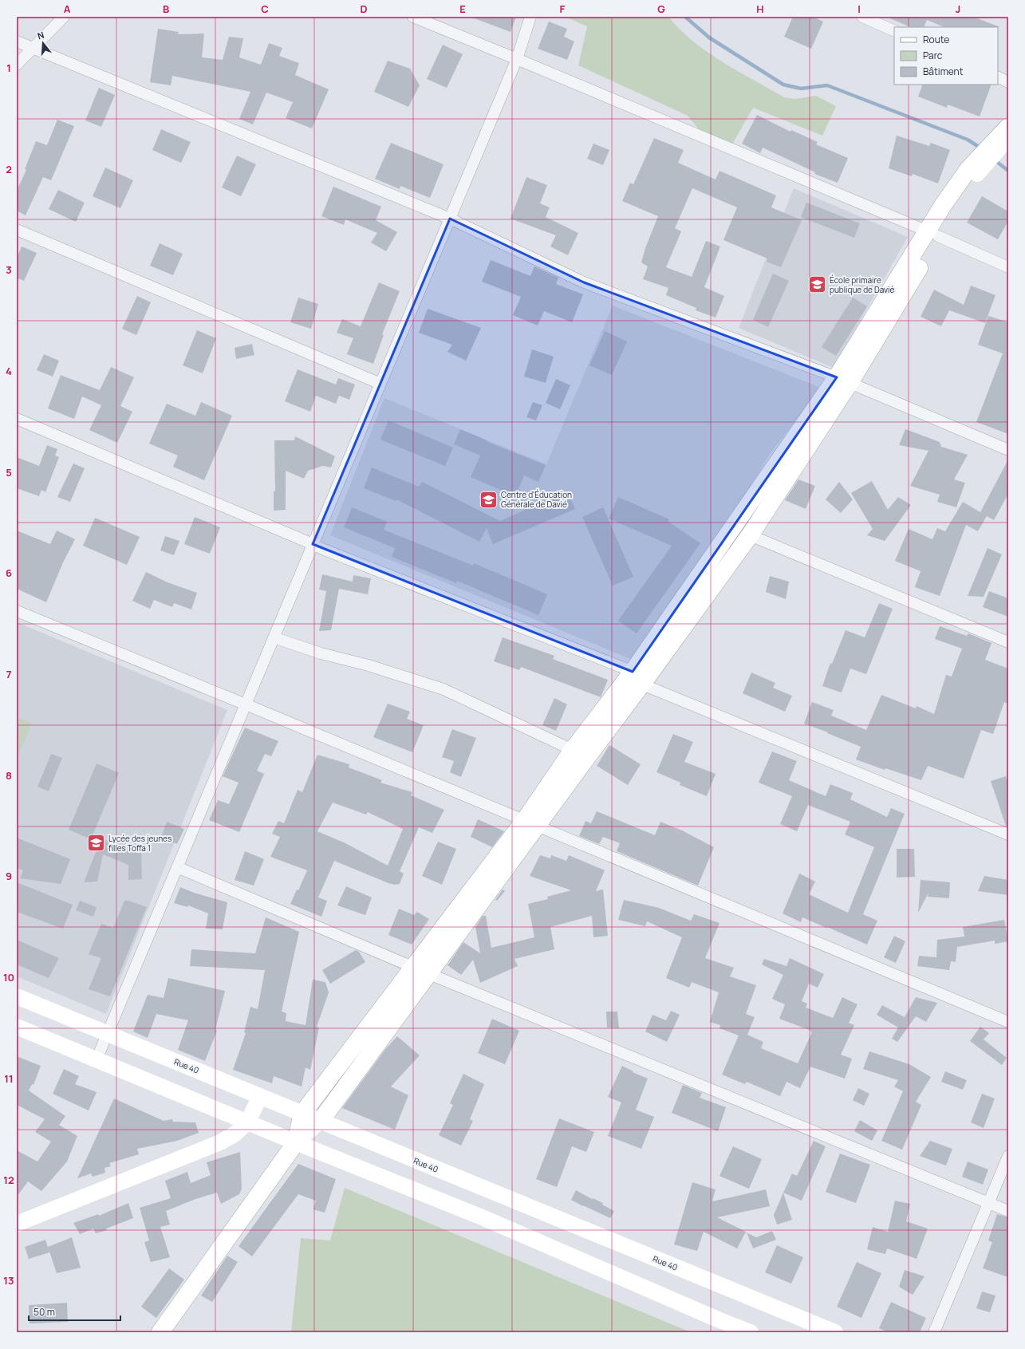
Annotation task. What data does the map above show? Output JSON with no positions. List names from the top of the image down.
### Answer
{
  "streets": {
    "main road": ["Rue 40"]
  },
  "places": {
    "school or university": ["École primaire publique de Davié", "Centre d'Éducation Générale de Davié", "Lycée des jeunes filles Toffa 1"]
  },
  "legend": ["Route", "Parc", "Bâtiment"],
  "scale_bar": "50 m",
  "north": "top",
  "grid": {
    "columns": [
      "A",
      "B",
      "C",
      "D",
      "E",
      "F",
      "G",
      "H",
      "I",
      "J"
    ],
    "rows": [
      "1",
      "2",
      "3",
      "4",
      "5",
      "6",
      "7",
      "8",
      "9",
      "10",
      "11",
      "12",
      "13"
    ]
  }
}
